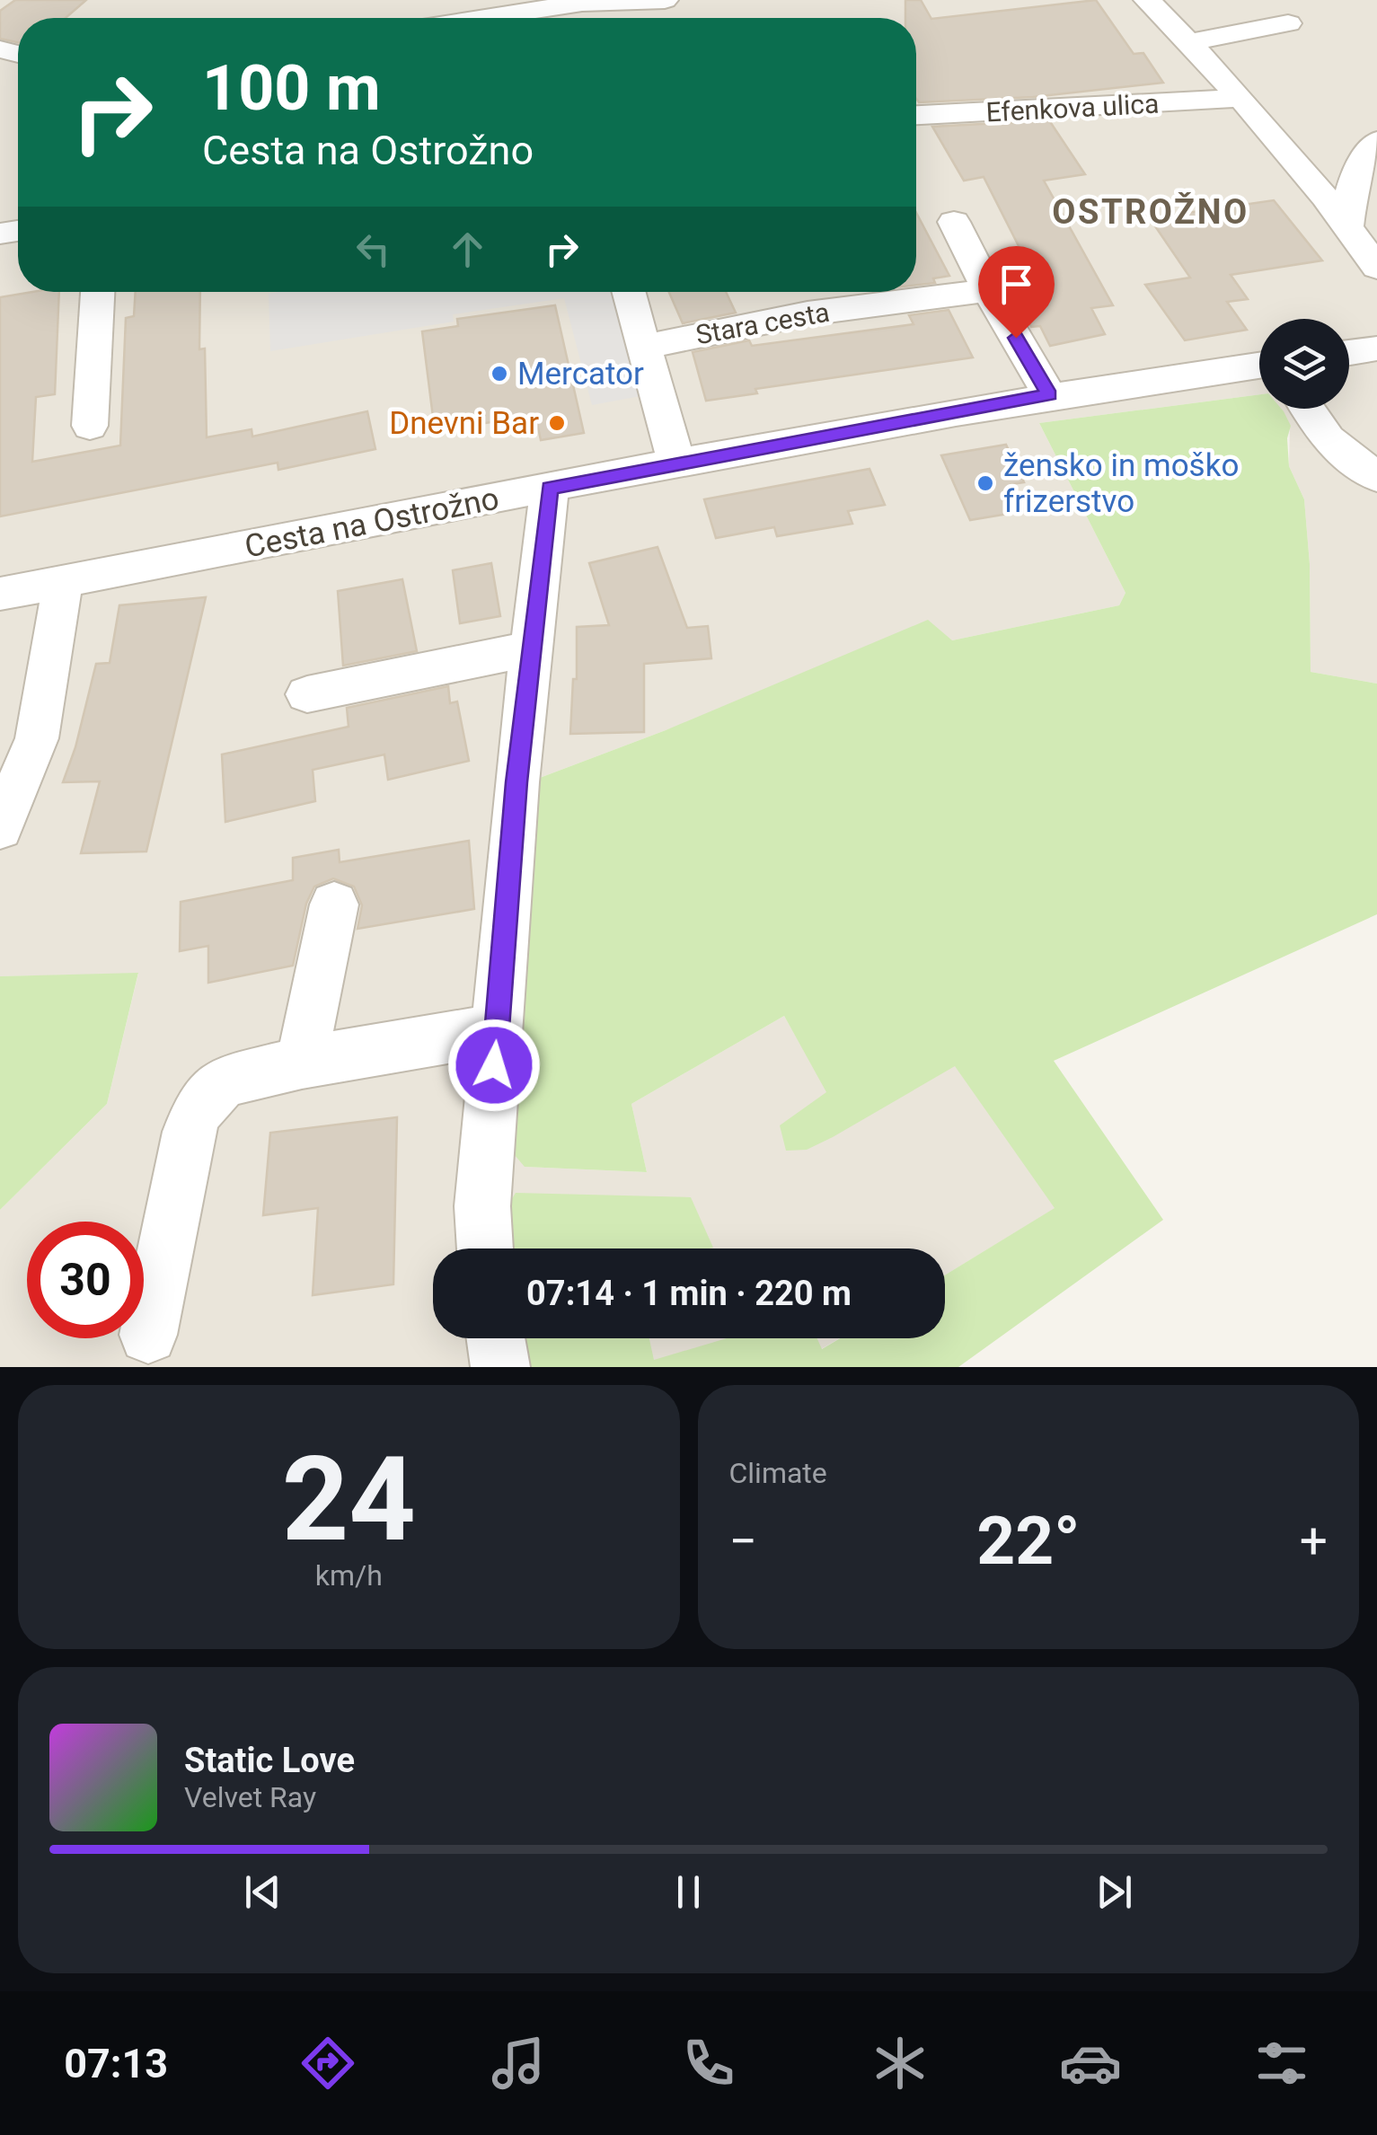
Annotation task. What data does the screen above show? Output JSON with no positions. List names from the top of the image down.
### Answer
{
  "streets": {
    "street": ["Efenkova ulica", "Stara cesta", "Cesta na Ostrožno"]
  },
  "districts": ["OSTROŽNO"],
  "places": ["Mercator", "Dnevni Bar", "žensko in moško frizerstvo"],
  "page": {
    "turn": ["100 m", "Cesta na Ostrožno"],
    "limit": "30",
    "trip": "07:14 · 1 min · 220 m",
    "tile": [
      ["24", "km/h"],
      "Climate"
    ],
    "heat": ["−", "22°", "+"],
    "song": ["Static Love", "Velvet Ray"],
    "tabs": "07:13"
  }
}
